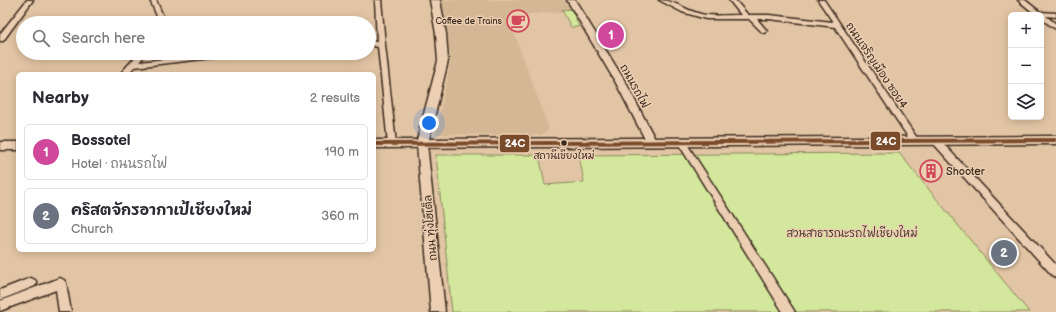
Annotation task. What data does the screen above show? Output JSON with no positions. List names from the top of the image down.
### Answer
{
  "streets": {
    "street": ["ถนนเจริญเมือง ซอย4", "ถนนรถไฟ", "ถนน ทุ่งโฮเต็ล"]
  },
  "parks": ["สวนสาธารณะรถไฟเชียงใหม่"],
  "places": {
    "cafe": ["Coffee de Trains"],
    "other": ["สถานีเชียงใหม่"],
    "building": ["Shooter"]
  },
  "lines": ["transit line 24C"],
  "page": {
    "map_buttons": ["+", "−"],
    "search": "Search here",
    "pins": ["1", "2"],
    "heading": ["Nearby", "2 results"],
    "list": [
      {
        "mark": "1",
        "name": "Bossotel",
        "note": "Hotel · ถนนรถไฟ",
        "value": "190 m"
      },
      {
        "mark": "2",
        "name": "คริสตจักรอากาเป้เชียงใหม่",
        "note": "Church",
        "value": "360 m"
      }
    ]
  }
}
